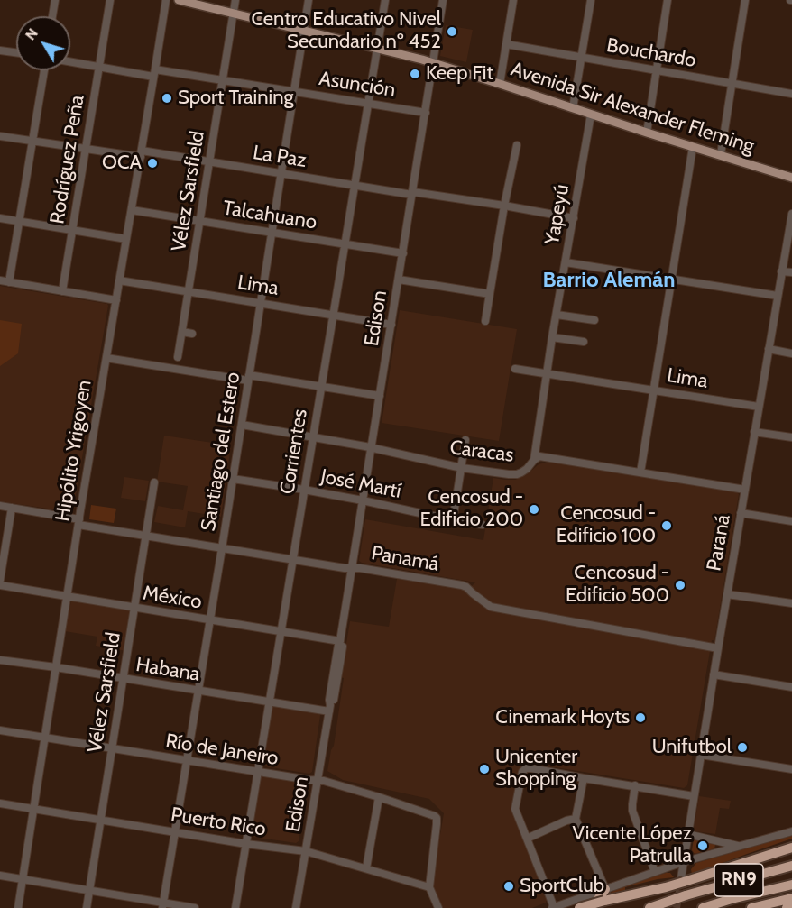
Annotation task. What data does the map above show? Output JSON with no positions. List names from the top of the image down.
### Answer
{
  "streets": {
    "highway": ["RN9"],
    "main road": ["Avenida Sir Alexander Fleming"],
    "street": [
      "Bouchardo",
      "Asunción",
      "La Paz",
      "Rodríguez Peña",
      "Vélez Sarsfield",
      "Yapeyú",
      "Talcahuano",
      "Lima",
      "Edison",
      "Hipólito Yrigoyen",
      "Santiago del Estero",
      "Corrientes",
      "Caracas",
      "José Martí",
      "Paraná",
      "Panamá",
      "México",
      "Habana",
      "Río de Janeiro",
      "Puerto Rico"
    ]
  },
  "crossings": [
    ["Asunción", "Rodríguez Peña"],
    ["Asunción", "Vélez Sarsfield"],
    ["Asunción", "Edison"],
    ["Asunción", "Hipólito Yrigoyen"],
    ["Asunción", "Santiago del Estero"],
    ["Asunción", "Corrientes"],
    ["Avenida Sir Alexander Fleming", "Vélez Sarsfield"],
    ["Avenida Sir Alexander Fleming", "Yapeyú"],
    ["Avenida Sir Alexander Fleming", "Edison"],
    ["Avenida Sir Alexander Fleming", "Santiago del Estero"],
    ["Avenida Sir Alexander Fleming", "Corrientes"],
    ["La Paz", "Rodríguez Peña"],
    ["La Paz", "Vélez Sarsfield"],
    ["La Paz", "Yapeyú"],
    ["La Paz", "Edison"],
    ["La Paz", "Hipólito Yrigoyen"],
    ["La Paz", "Santiago del Estero"],
    ["La Paz", "Corrientes"],
    ["Vélez Sarsfield", "Talcahuano"],
    ["Vélez Sarsfield", "Lima"],
    ["Vélez Sarsfield", "Panamá"],
    ["Vélez Sarsfield", "México"],
    ["Vélez Sarsfield", "Habana"],
    ["Vélez Sarsfield", "Río de Janeiro"],
    ["Vélez Sarsfield", "Puerto Rico"],
    ["Yapeyú", "Lima"],
    ["Yapeyú", "Caracas"],
    ["Talcahuano", "Edison"],
    ["Talcahuano", "Hipólito Yrigoyen"],
    ["Talcahuano", "Santiago del Estero"],
    ["Talcahuano", "Corrientes"],
    ["Lima", "Edison"],
    ["Lima", "Hipólito Yrigoyen"],
    ["Lima", "Santiago del Estero"],
    ["Lima", "Corrientes"],
    ["Lima", "Paraná"],
    ["Edison", "Caracas"],
    ["Edison", "José Martí"],
    ["Edison", "Panamá"],
    ["Edison", "México"],
    ["Edison", "Habana"],
    ["Edison", "Río de Janeiro"],
    ["Edison", "Puerto Rico"],
    ["Hipólito Yrigoyen", "Panamá"],
    ["Hipólito Yrigoyen", "México"],
    ["Hipólito Yrigoyen", "Habana"],
    ["Hipólito Yrigoyen", "Río de Janeiro"],
    ["Hipólito Yrigoyen", "Puerto Rico"],
    ["Santiago del Estero", "Caracas"],
    ["Santiago del Estero", "José Martí"],
    ["Santiago del Estero", "Panamá"],
    ["Santiago del Estero", "México"],
    ["Santiago del Estero", "Habana"],
    ["Santiago del Estero", "Río de Janeiro"],
    ["Santiago del Estero", "Puerto Rico"],
    ["Corrientes", "Caracas"],
    ["Corrientes", "José Martí"],
    ["Corrientes", "Panamá"],
    ["Corrientes", "México"],
    ["Corrientes", "Habana"],
    ["Corrientes", "Río de Janeiro"],
    ["Corrientes", "Puerto Rico"],
    ["Caracas", "Paraná"],
    ["Paraná", "Panamá"],
    ["Río de Janeiro", "Puerto Rico"]
  ],
  "districts": ["Barrio Alemán"],
  "places": [
    "Centro Educativo Nivel Secundario nº 452",
    "Keep Fit",
    "Sport Training",
    "OCA",
    "Cencosud - Edificio 200",
    "Cencosud - Edificio 100",
    "Cencosud - Edificio 500",
    "Cinemark Hoyts",
    "Unifutbol",
    "Unicenter Shopping",
    "Vicente López Patrulla",
    "SportClub"
  ],
  "north": "top left"
}
